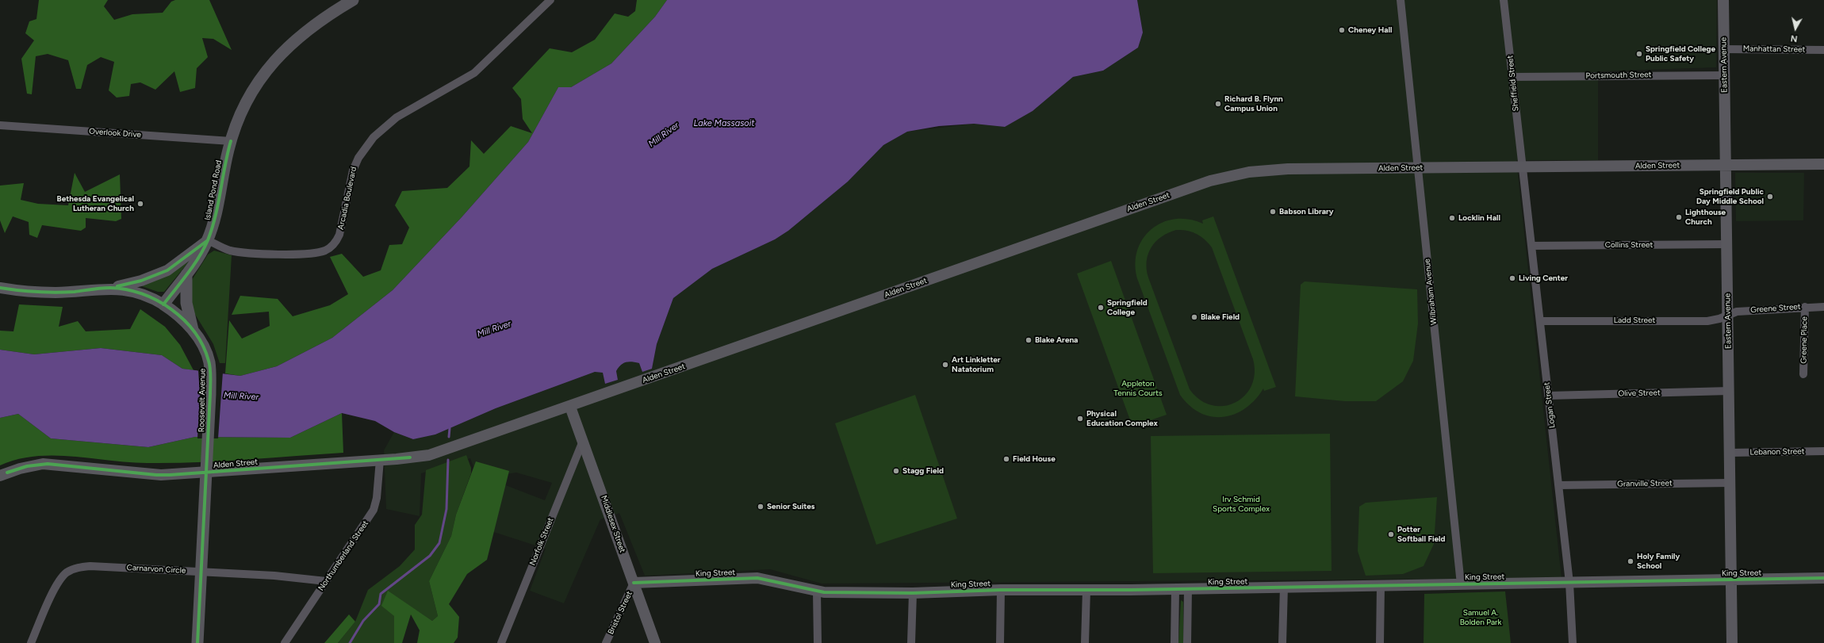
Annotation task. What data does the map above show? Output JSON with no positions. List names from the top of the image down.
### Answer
{
  "streets": {
    "main road": ["Island Pond Road", "Roosevelt Avenue"],
    "street": [
      "Manhattan Street",
      "Eastern Avenue",
      "Portsmouth Street",
      "Sheffield Street",
      "Overlook Drive",
      "Alden Street",
      "Arcadia Boulevard",
      "Collins Street",
      "Wilbraham Avenue",
      "Greene Street",
      "Ladd Street",
      "Greene Place",
      "Olive Street",
      "Logan Street",
      "Lebanon Street",
      "Granville Street",
      "Middlesex Street",
      "Norfolk Street",
      "Northumberland Street",
      "Carnarvon Circle",
      "King Street",
      "Bristol Street"
    ]
  },
  "crossings": [
    ["Manhattan Street", "Eastern Avenue"],
    ["Eastern Avenue", "Portsmouth Street"],
    ["Eastern Avenue", "Alden Street"],
    ["Eastern Avenue", "Collins Street"],
    ["Eastern Avenue", "Greene Street"],
    ["Eastern Avenue", "Ladd Street"],
    ["Eastern Avenue", "Olive Street"],
    ["Eastern Avenue", "Lebanon Street"],
    ["Eastern Avenue", "Granville Street"],
    ["Eastern Avenue", "King Street"],
    ["Portsmouth Street", "Sheffield Street"],
    ["Sheffield Street", "Alden Street"],
    ["Sheffield Street", "Logan Street"],
    ["Overlook Drive", "Island Pond Road"],
    ["Alden Street", "Wilbraham Avenue"],
    ["Alden Street", "Roosevelt Avenue"],
    ["Alden Street", "Logan Street"],
    ["Alden Street", "Middlesex Street"],
    ["Alden Street", "Northumberland Street"],
    ["Island Pond Road", "Arcadia Boulevard"],
    ["Island Pond Road", "Roosevelt Avenue"],
    ["Collins Street", "Logan Street"],
    ["Wilbraham Avenue", "King Street"],
    ["Greene Street", "Ladd Street"],
    ["Greene Street", "Greene Place"],
    ["Ladd Street", "Logan Street"],
    ["Olive Street", "Logan Street"],
    ["Roosevelt Avenue", "Carnarvon Circle"],
    ["Logan Street", "Granville Street"],
    ["Logan Street", "King Street"],
    ["Middlesex Street", "Norfolk Street"],
    ["Middlesex Street", "King Street"],
    ["Middlesex Street", "Bristol Street"],
    ["Northumberland Street", "Carnarvon Circle"],
    ["King Street", "Bristol Street"]
  ],
  "water": ["Lake Massasoit", "Mill River"],
  "parks": ["Appleton Tennis Courts", "Irv Schmid Sports Complex", "Samuel A. Bolden Park"],
  "places": [
    "Cheney Hall",
    "Springfield College Public Safety",
    "Richard B. Flynn Campus Union",
    "Springfield Public Day Middle School",
    "Bethesda Evangelical Lutheran Church",
    "Babson Library",
    "Lighthouse Church",
    "Locklin Hall",
    "Living Center",
    "Springfield College",
    "Blake Field",
    "Blake Arena",
    "Art Linkletter Natatorium",
    "Physical Education Complex",
    "Field House",
    "Stagg Field",
    "Senior Suites",
    "Potter Softball Field",
    "Holy Family School"
  ],
  "north": "bottom"
}
